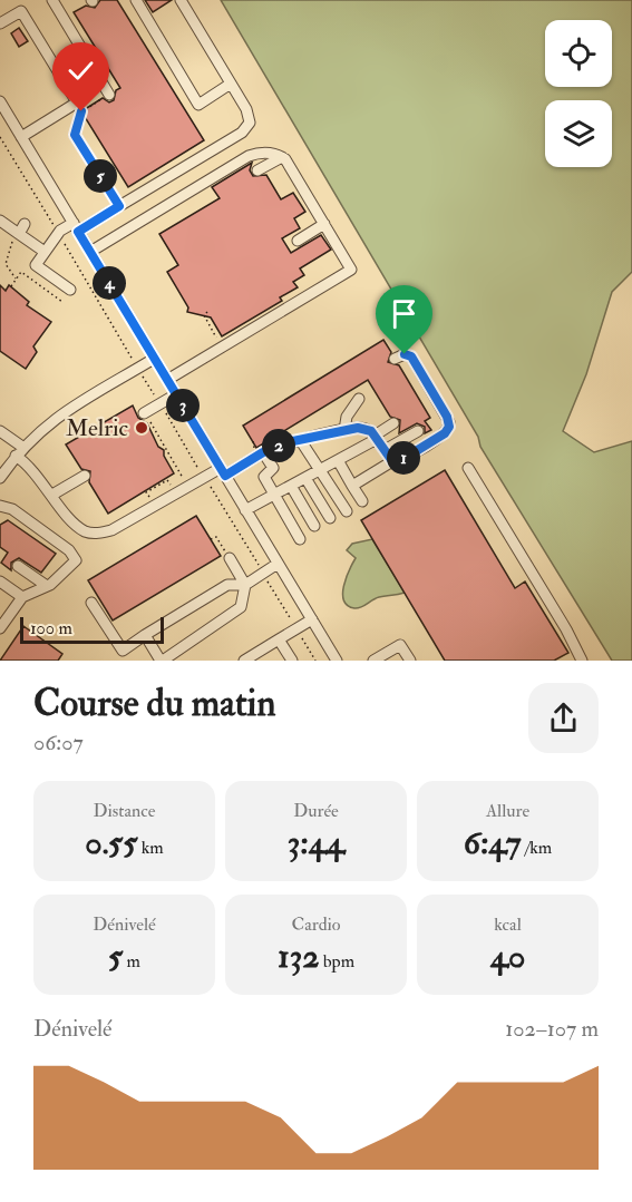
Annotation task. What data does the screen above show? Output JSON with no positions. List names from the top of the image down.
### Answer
{
  "places": ["Melric"],
  "scale_bar": "100 m",
  "page": {
    "pins": [
      "5",
      "4",
      "3",
      "2",
      "1"
    ],
    "scale": "100 m",
    "heading": ["Course du matin", "06:07"],
    "stats": [
      ["Distance", "0.55 km"],
      ["Durée", "3:44"],
      ["Allure", "6:47 /km"],
      ["Dénivelé", "5 m"],
      ["Cardio", "132 bpm"],
      ["kcal", "40"]
    ],
    "chart": ["Dénivelé", "102–107 m"]
  }
}
